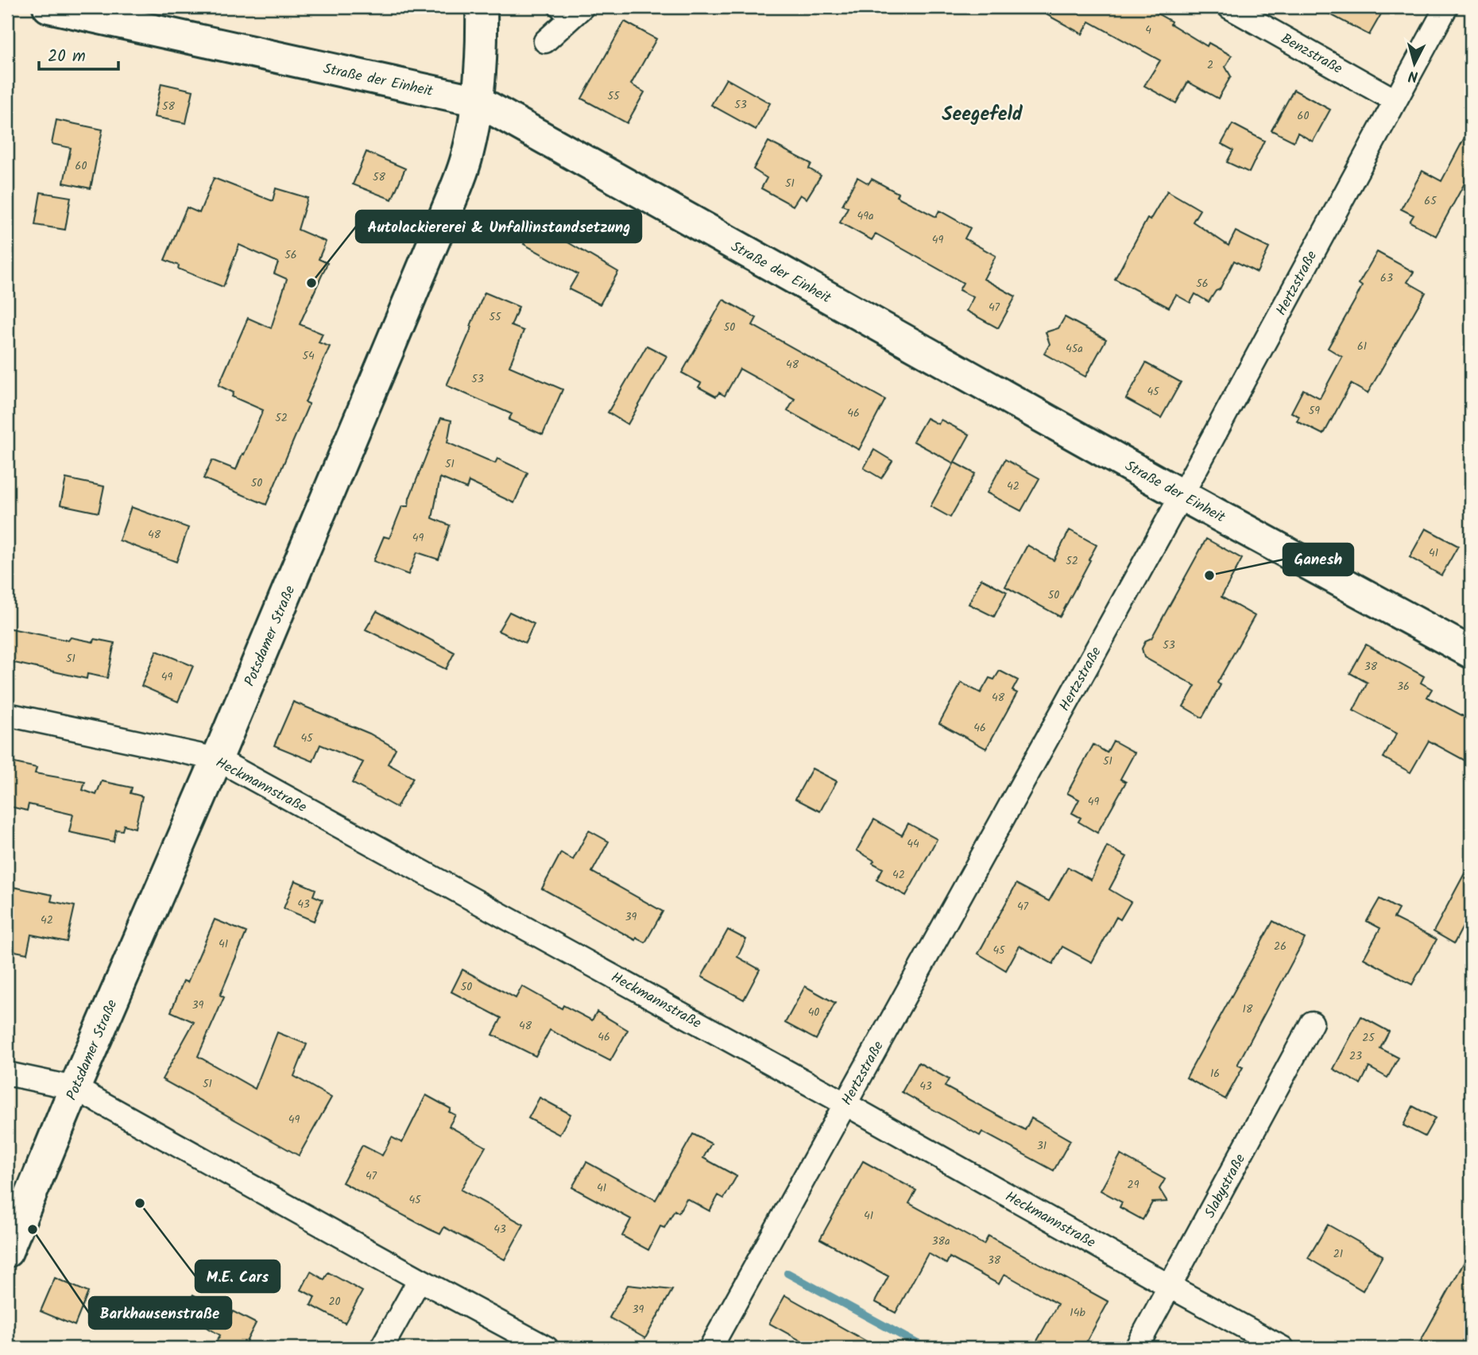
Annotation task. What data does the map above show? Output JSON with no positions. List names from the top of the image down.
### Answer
{
  "streets": {
    "street": [
      "Benzstraße",
      "Straße der Einheit",
      "Hertzstraße",
      "Potsdamer Straße",
      "Heckmannstraße",
      "Slabystraße"
    ]
  },
  "crossings": [
    ["Benzstraße", "Hertzstraße"],
    ["Straße der Einheit", "Hertzstraße"],
    ["Straße der Einheit", "Potsdamer Straße"],
    ["Hertzstraße", "Heckmannstraße"],
    ["Potsdamer Straße", "Heckmannstraße"],
    ["Heckmannstraße", "Slabystraße"]
  ],
  "districts": ["Seegefeld"],
  "places": [
    "Autolackiererei & Unfallinstandsetzung",
    "Ganesh",
    "M.E. Cars",
    "Barkhausenstraße"
  ],
  "house_numbers": [
    "4",
    "2",
    "55",
    "53",
    "58",
    "60",
    "60",
    "58",
    "51",
    "65",
    "49a",
    "49",
    "56",
    "63",
    "56",
    "47",
    "55",
    "50",
    "61",
    "45a",
    "54",
    "48",
    "53",
    "45",
    "59",
    "46",
    "52",
    "51",
    "50",
    "42",
    "48",
    "49",
    "41",
    "52",
    "50",
    "53",
    "51",
    "38",
    "49",
    "36",
    "48",
    "46",
    "45",
    "51",
    "49",
    "44",
    "42",
    "43",
    "47",
    "39",
    "42",
    "41",
    "26",
    "45",
    "50",
    "39",
    "18",
    "40",
    "48",
    "46",
    "25",
    "23",
    "16",
    "51",
    "43",
    "49",
    "31",
    "47",
    "29",
    "41",
    "45",
    "41",
    "43",
    "38a",
    "21",
    "38",
    "20",
    "39",
    "14b"
  ],
  "scale_bar": "20 m",
  "north": "bottom"
}
